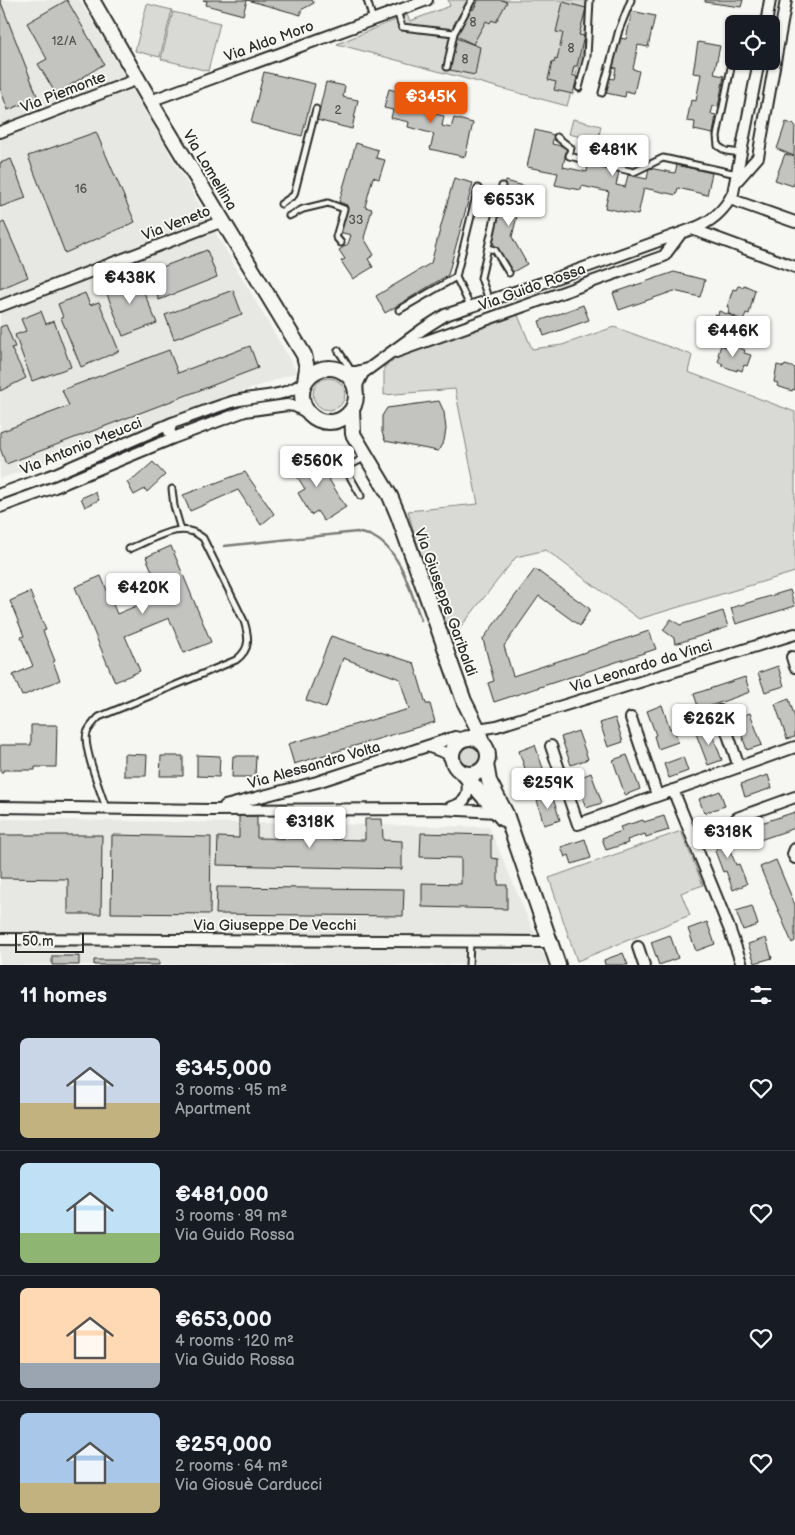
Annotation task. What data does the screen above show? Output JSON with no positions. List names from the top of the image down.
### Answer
{
  "streets": {
    "main road": ["Via Lomellina", "Via Giuseppe Garibaldi"],
    "street": [
      "Via Aldo Moro",
      "Via Piemonte",
      "Via Veneto",
      "Via Guido Rossa",
      "Via Antonio Meucci",
      "Via Leonardo da Vinci",
      "Via Alessandro Volta",
      "Via Giuseppe De Vecchi"
    ]
  },
  "crossings": [
    ["Via Aldo Moro", "Via Lomellina"],
    ["Via Piemonte", "Via Lomellina"],
    ["Via Lomellina", "Via Veneto"],
    ["Via Lomellina", "Via Guido Rossa"],
    ["Via Lomellina", "Via Antonio Meucci"],
    ["Via Guido Rossa", "Via Antonio Meucci"],
    ["Via Giuseppe Garibaldi", "Via Leonardo da Vinci"],
    ["Via Giuseppe Garibaldi", "Via Alessandro Volta"],
    ["Via Leonardo da Vinci", "Via Alessandro Volta"]
  ],
  "house_numbers": [
    "8",
    "12/A",
    "8",
    "8",
    "2",
    "16",
    "33"
  ],
  "scale_bar": "50 m",
  "page": {
    "price": [
      "€345K",
      "€481K",
      "€653K",
      "€438K",
      "€446K",
      "€560K",
      "€420K",
      "€262K",
      "€259K",
      "€318K",
      "€318K"
    ],
    "scale": "50 m",
    "heading": "11 homes",
    "list": [
      {
        "name": "€345,000",
        "note": "3 rooms · 95 m² · Apartment"
      },
      {
        "name": "€481,000",
        "note": "3 rooms · 89 m² · Via Guido Rossa"
      },
      {
        "name": "€653,000",
        "note": "4 rooms · 120 m² · Via Guido Rossa"
      },
      {
        "name": "€259,000",
        "note": "2 rooms · 64 m² · Via Giosuè Carducci"
      }
    ]
  }
}
